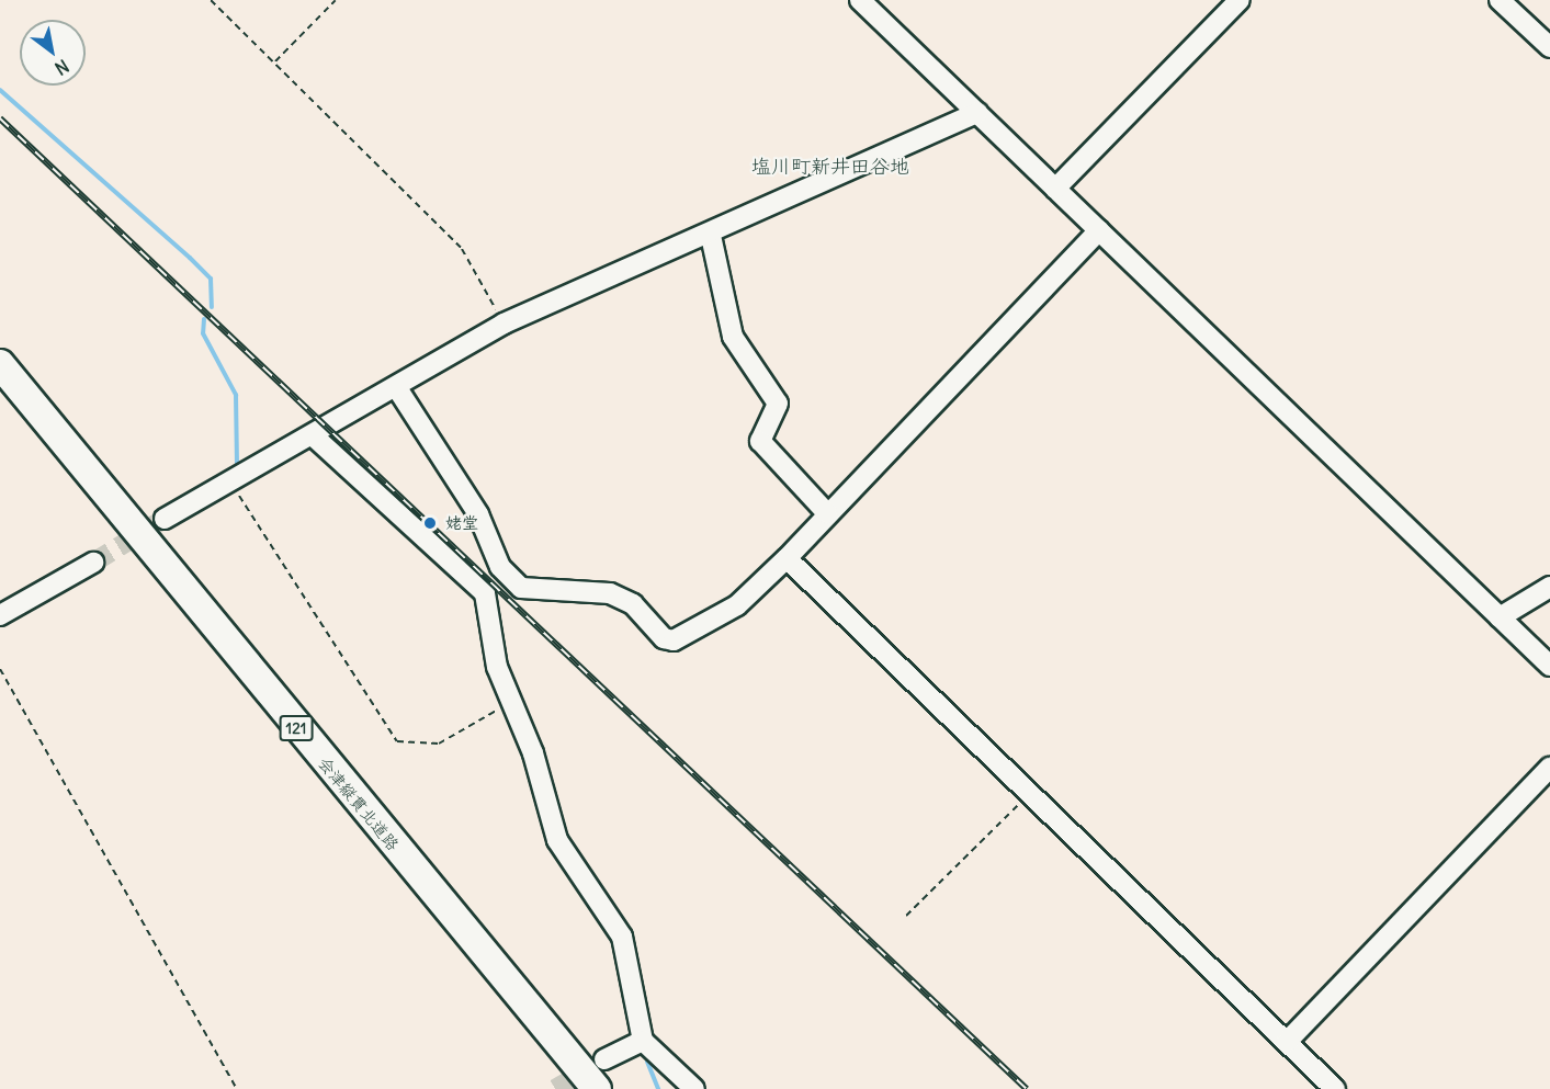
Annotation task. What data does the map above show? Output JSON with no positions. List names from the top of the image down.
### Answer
{
  "streets": {
    "highway": ["121", "会津縦貫北道路"]
  },
  "districts": ["塩川町新井田谷地"],
  "places": ["姥堂"],
  "north": "bottom right"
}
